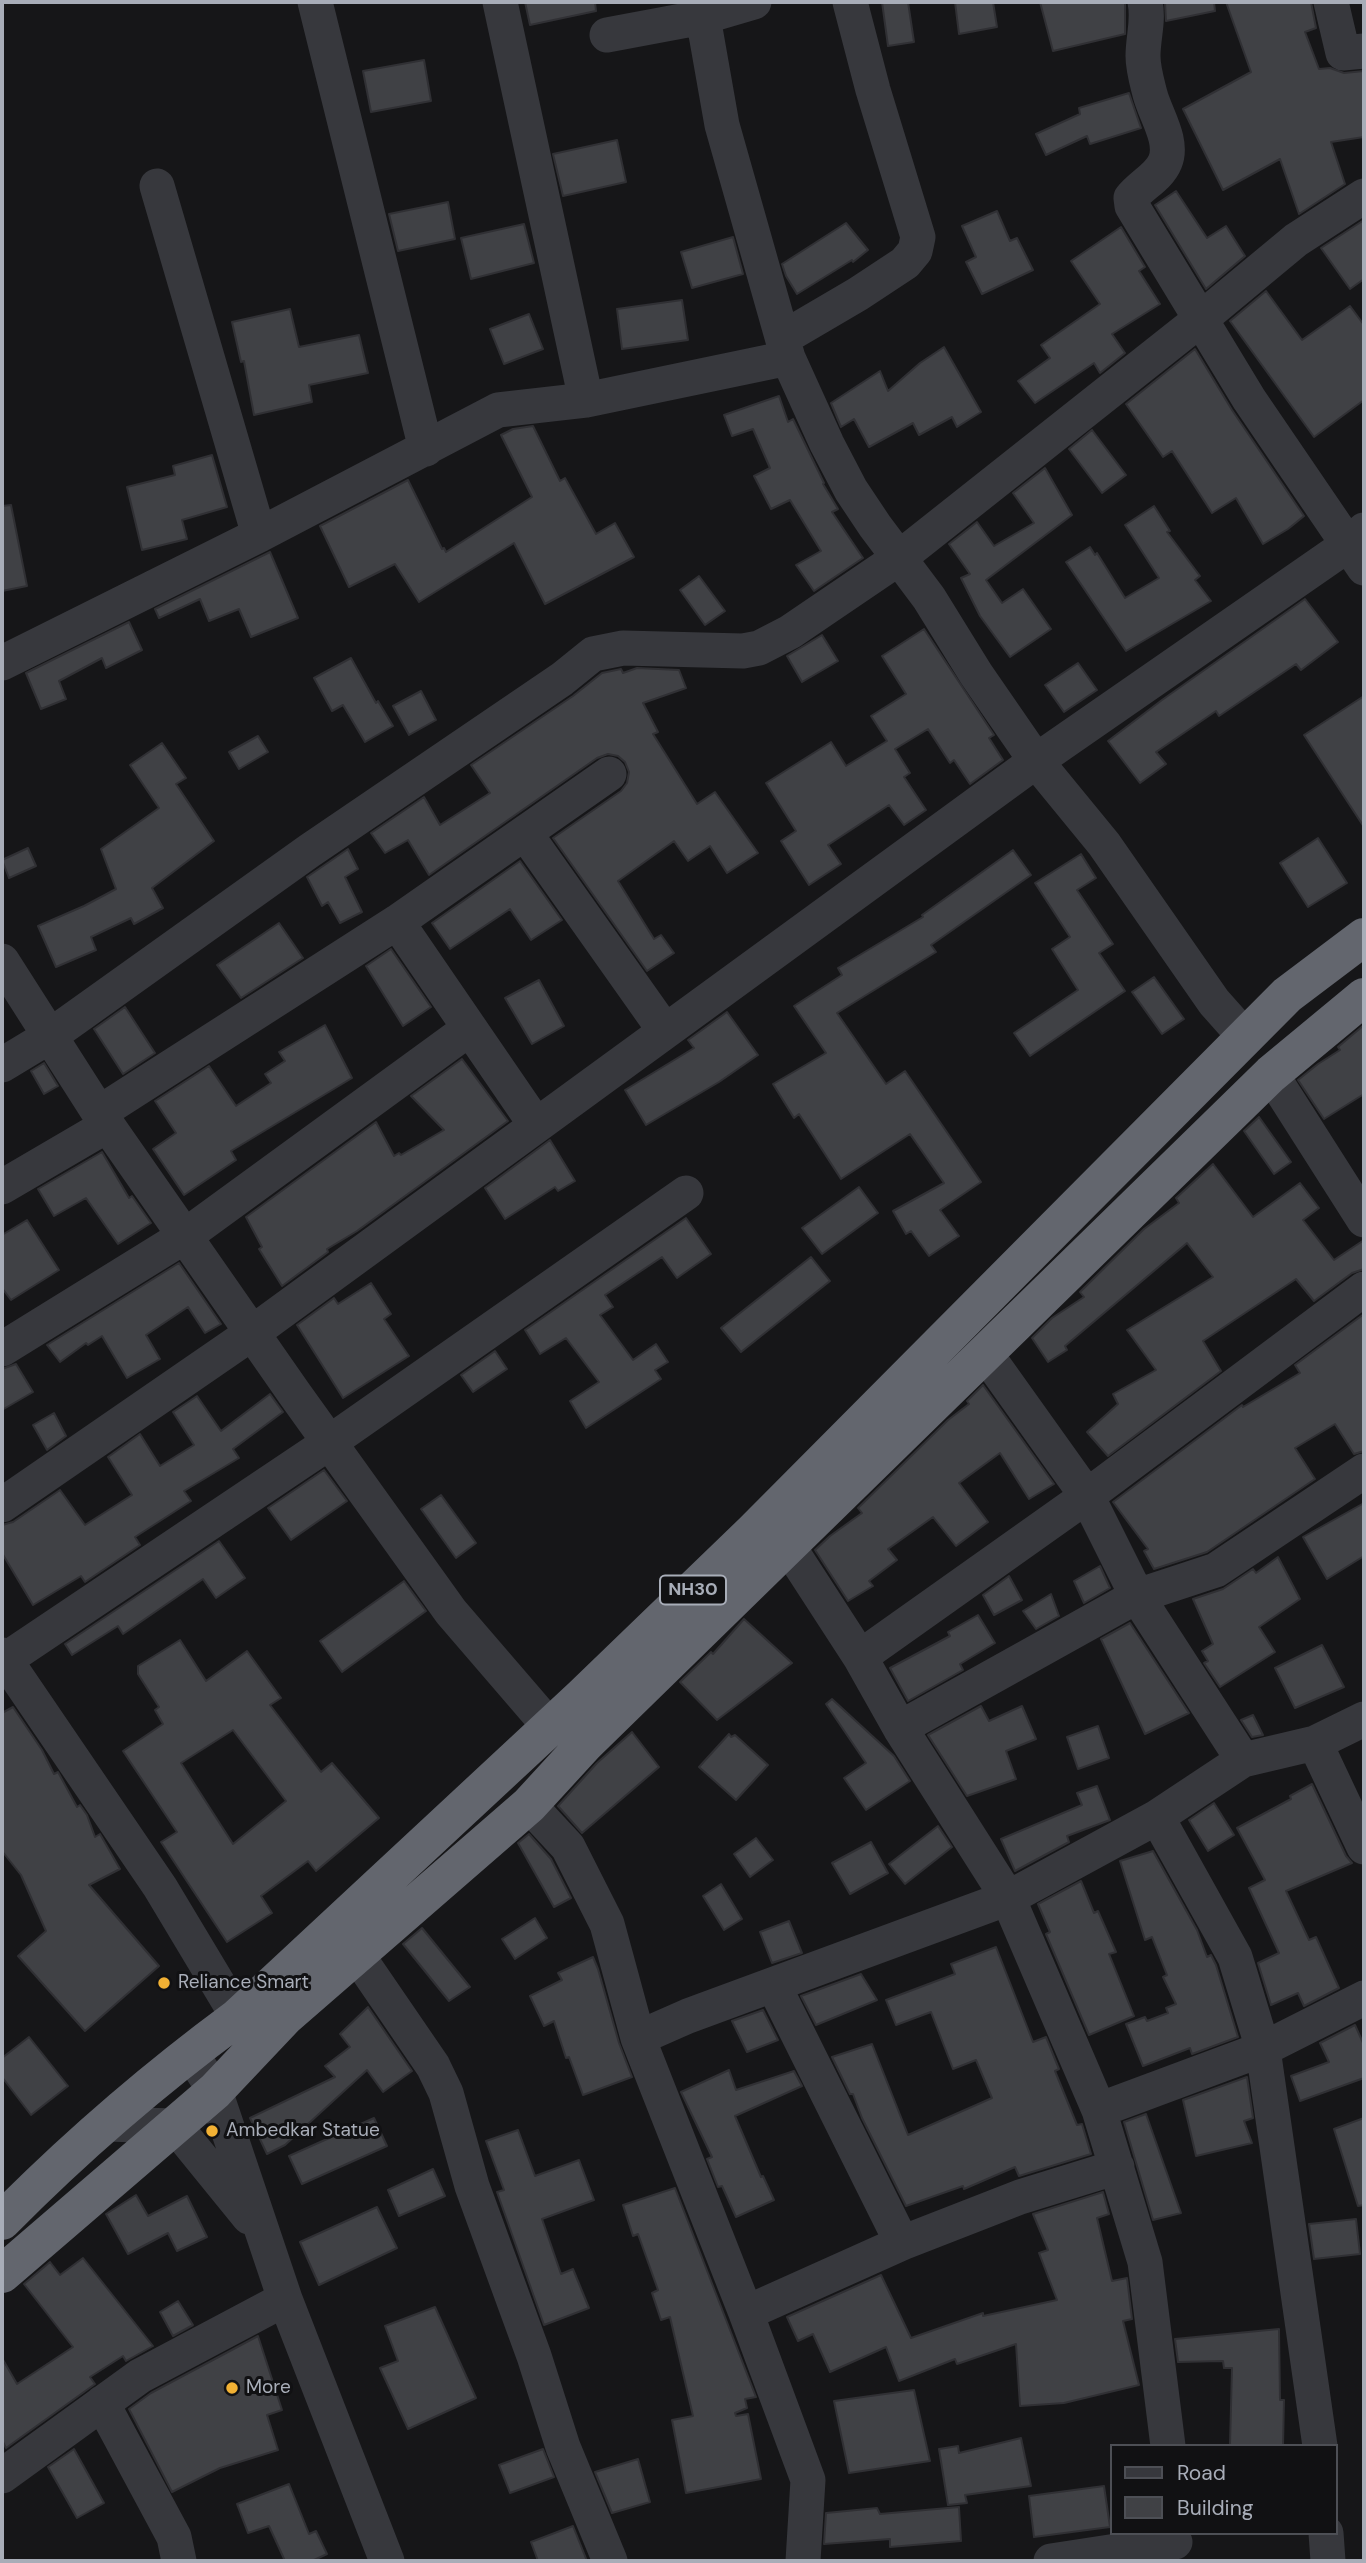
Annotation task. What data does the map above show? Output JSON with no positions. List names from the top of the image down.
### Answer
{
  "streets": {
    "highway": ["NH30"]
  },
  "places": ["Reliance Smart", "Ambedkar Statue", "More"],
  "legend": ["Road", "Building"]
}
